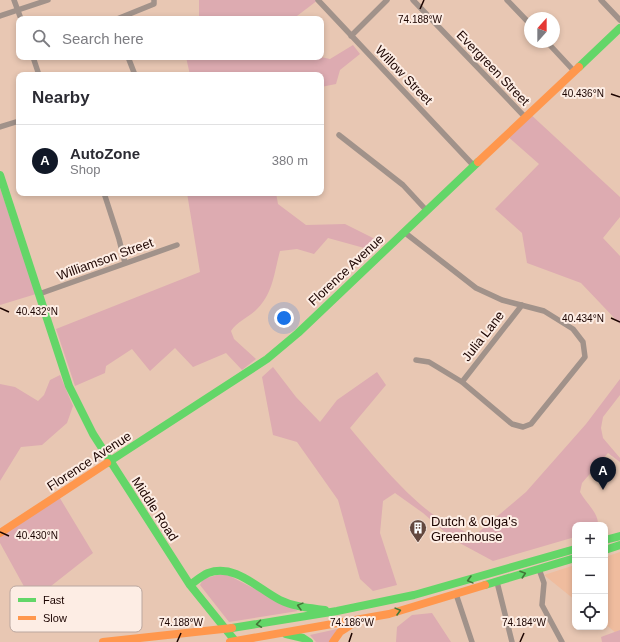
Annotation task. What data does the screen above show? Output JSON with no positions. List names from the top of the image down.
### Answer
{
  "streets": {
    "main road": ["Florence Avenue", "Middle Road"],
    "street": [
      "Evergreen Street",
      "Willow Street",
      "Williamson Street",
      "Julia Lane"
    ]
  },
  "crossings": [
    ["Evergreen Street", "Florence Avenue"],
    ["Willow Street", "Florence Avenue"],
    ["Williamson Street", "Middle Road"],
    ["Florence Avenue", "Middle Road"]
  ],
  "places": {
    "building": ["Dutch & Olga's Greenhouse"]
  },
  "legend": ["Fast", "Slow"],
  "north": "top",
  "page": {
    "search": "Search here",
    "heading": "Nearby",
    "list": [
      {
        "mark": "A",
        "name": "AutoZone",
        "note": "Shop",
        "value": "380 m"
      }
    ],
    "pins": "A",
    "map_buttons": ["+", "−"]
  },
  "coordinates": [
    "74.188°W",
    "40.436°N",
    "40.432°N",
    "40.434°N",
    "40.430°N",
    "74.186°W",
    "74.184°W"
  ]
}
